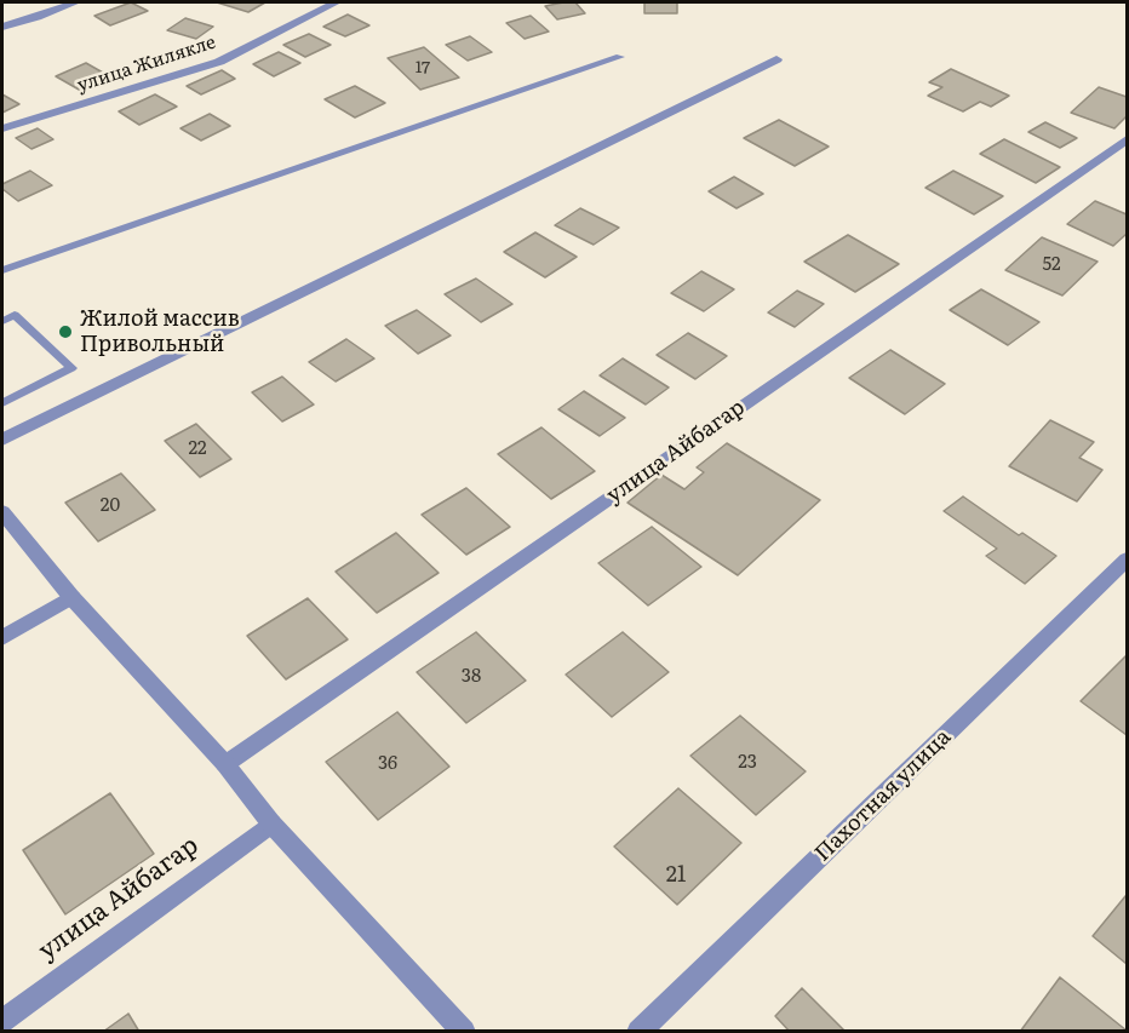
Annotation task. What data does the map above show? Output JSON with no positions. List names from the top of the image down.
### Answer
{
  "streets": {
    "street": ["улица Жилякле", "улица Айбагар", "Пахотная улица"]
  },
  "places": ["Жилой массив Привольный"],
  "house_numbers": [
    "17",
    "52",
    "22",
    "20",
    "38",
    "23",
    "36",
    "21"
  ]
}
